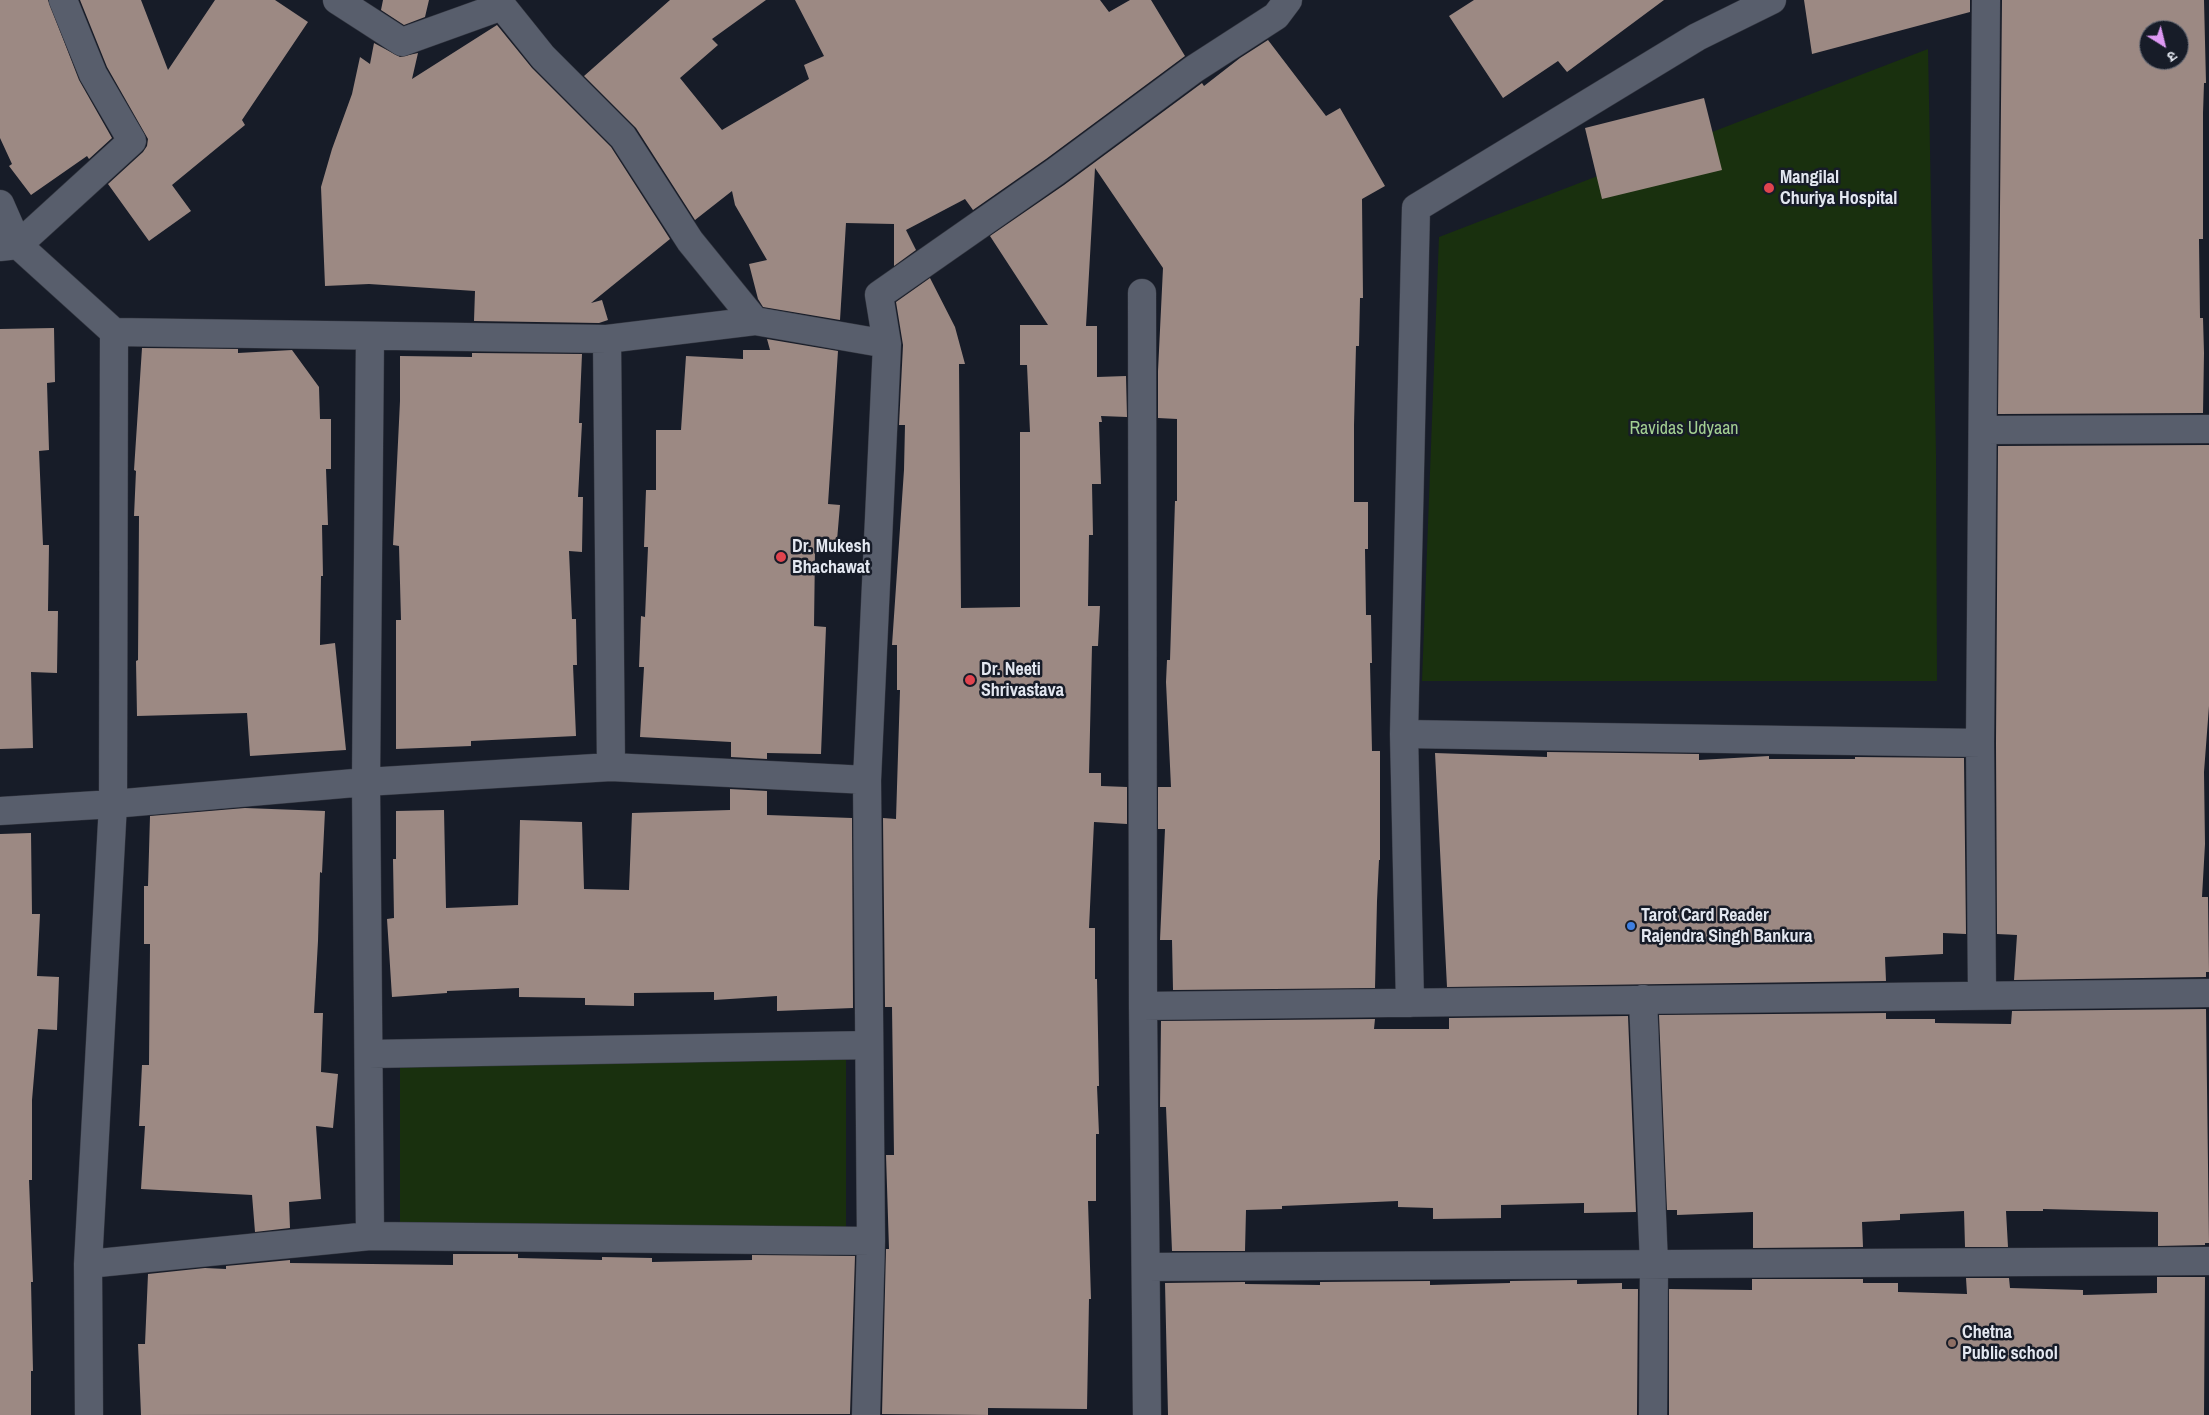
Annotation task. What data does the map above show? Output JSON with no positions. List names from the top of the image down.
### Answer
{
  "parks": ["Ravidas Udyaan"],
  "places": [
    "Mangilal Churiya Hospital",
    "Dr. Mukesh Bhachawat",
    "Dr. Neeti Shrivastava",
    "Tarot Card Reader Rajendra Singh Bankura",
    "Chetna Public school"
  ],
  "north": "bottom right"
}
